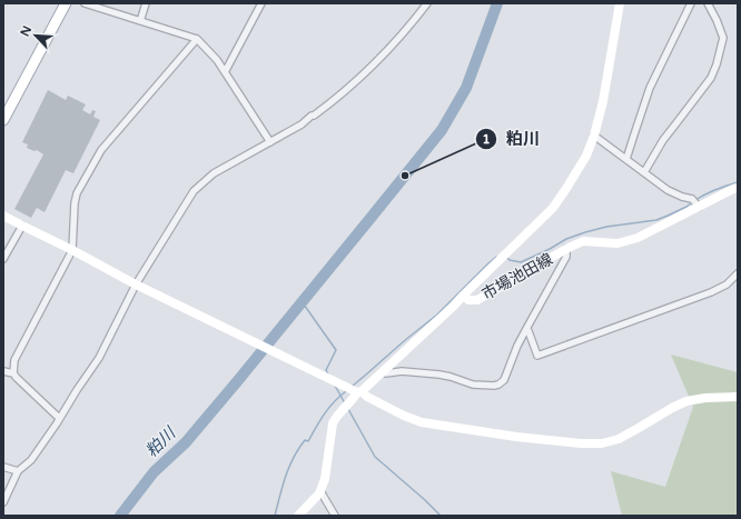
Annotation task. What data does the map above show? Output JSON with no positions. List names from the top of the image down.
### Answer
{
  "streets": {
    "street": ["市場池田線"]
  },
  "water": ["粕川"],
  "places": ["粕川"],
  "north": "top left"
}
